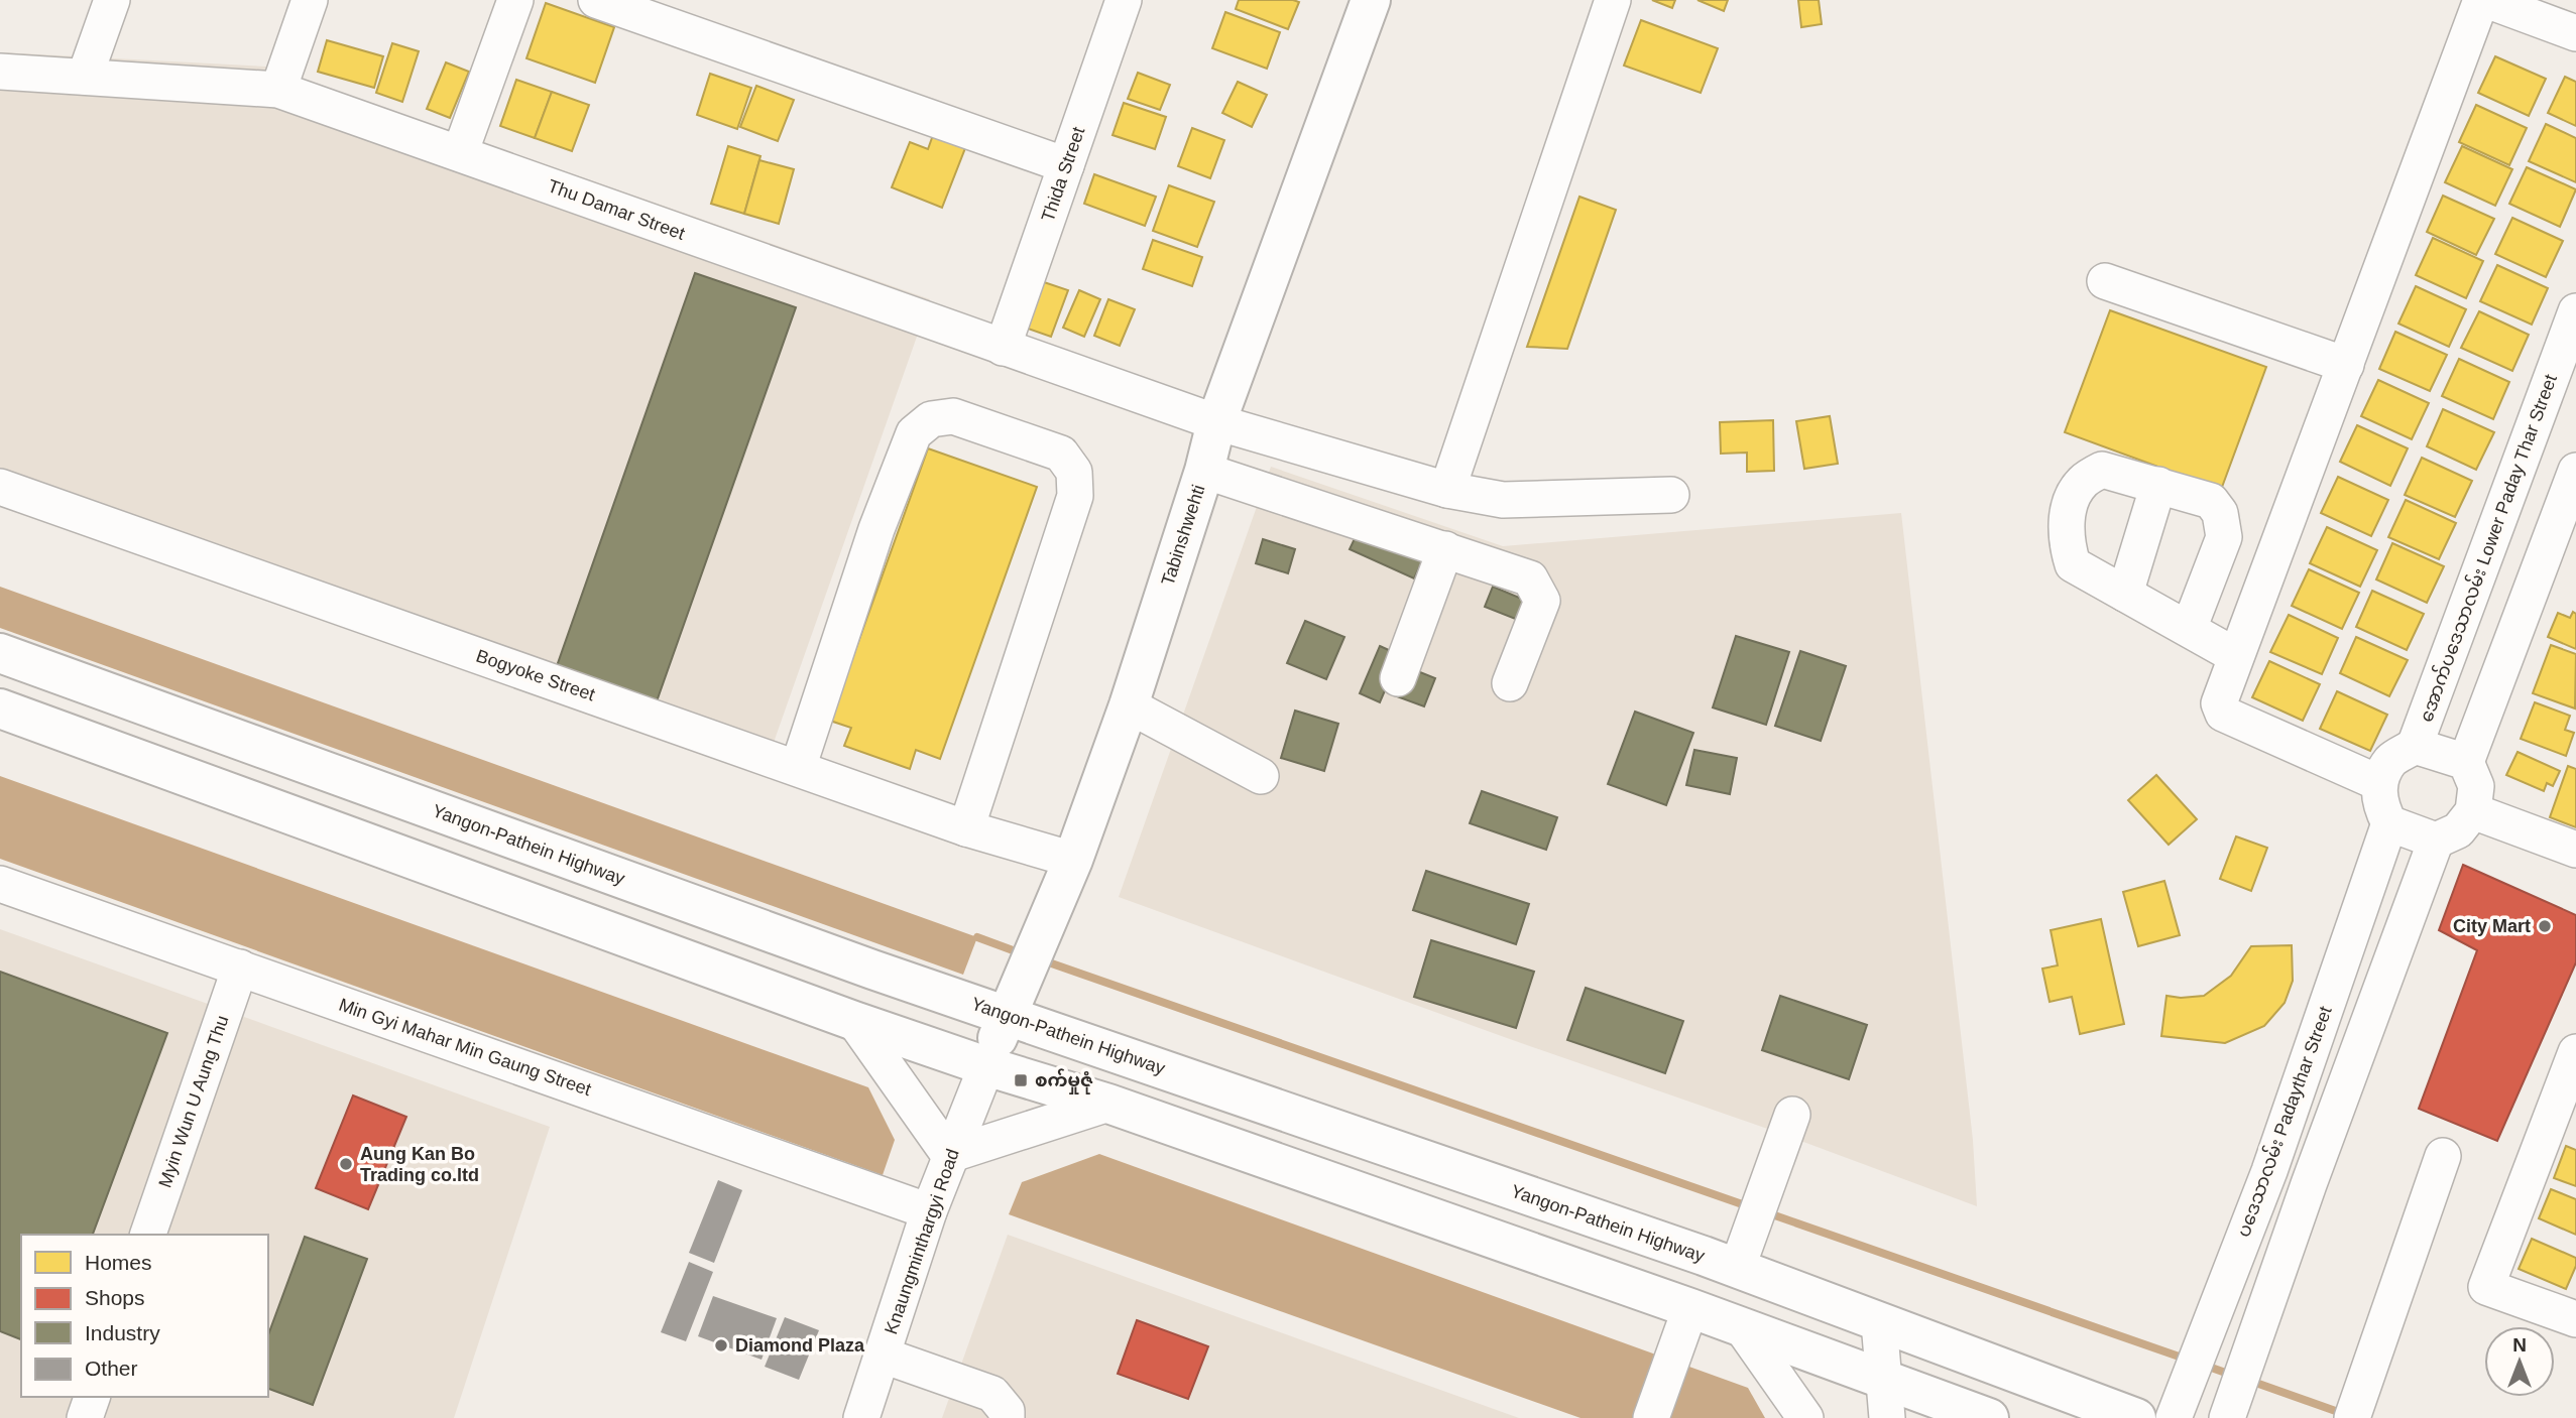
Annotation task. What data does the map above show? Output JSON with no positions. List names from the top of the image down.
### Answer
{
  "streets": {
    "main road": ["Tabinshwehti", "Yangon-Pathein Highway"],
    "street": [
      "Thida Street",
      "Thu Damar Street",
      "အောက်ပဒေသာလမ်း Lower Paday Thar Street",
      "Bogyoke Street",
      "Min Gyi Mahar Min Gaung Street",
      "Myin Wun U Aung Thu",
      "ပဒေသာလမ်း Padaythar Street",
      "Knaungminthargyi Road"
    ]
  },
  "crossings": [
    ["Thida Street", "Thu Damar Street"],
    ["Thu Damar Street", "Tabinshwehti"],
    ["Tabinshwehti", "Bogyoke Street"],
    ["Tabinshwehti", "Yangon-Pathein Highway"],
    ["Tabinshwehti", "Knaungminthargyi Road"],
    ["အောက်ပဒေသာလမ်း Lower Paday Thar Street", "ပဒေသာလမ်း Padaythar Street"],
    ["Min Gyi Mahar Min Gaung Street", "Myin Wun U Aung Thu"],
    ["Min Gyi Mahar Min Gaung Street", "Knaungminthargyi Road"]
  ],
  "places": {
    "other": ["City Mart", "Aung Kan Bo Trading co.ltd", "Diamond Plaza"],
    "transit": ["စက်မှုဇုံ"]
  },
  "legend": [
    "Homes",
    "Shops",
    "Industry",
    "Other"
  ],
  "north": "top"
}
